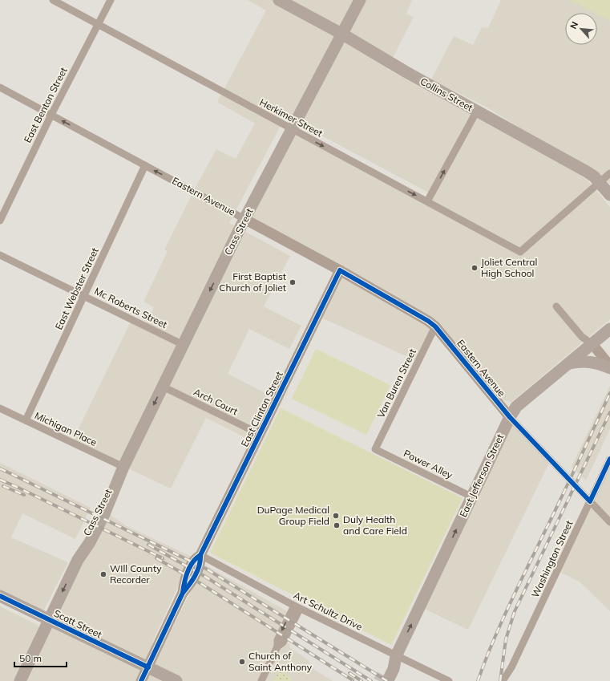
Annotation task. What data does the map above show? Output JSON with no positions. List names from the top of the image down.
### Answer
{
  "streets": {
    "main road": [
      "Collins Street",
      "Cass Street",
      "East Jefferson Street",
      "Scott Street"
    ],
    "street": [
      "East Benton Street",
      "Herkimer Street",
      "Eastern Avenue",
      "East Webster Street",
      "Mc Roberts Street",
      "Van Buren Street",
      "Arch Court",
      "East Clinton Street",
      "Michigan Place",
      "Power Alley",
      "Washington Street",
      "Art Schultz Drive"
    ]
  },
  "crossings": [
    ["Collins Street", "Herkimer Street"],
    ["Collins Street", "Cass Street"],
    ["East Benton Street", "Herkimer Street"],
    ["East Benton Street", "Eastern Avenue"],
    ["Herkimer Street", "Cass Street"],
    ["Eastern Avenue", "Cass Street"],
    ["Eastern Avenue", "East Webster Street"],
    ["Eastern Avenue", "Van Buren Street"],
    ["Eastern Avenue", "East Clinton Street"],
    ["Eastern Avenue", "East Jefferson Street"],
    ["Eastern Avenue", "Washington Street"],
    ["Cass Street", "Mc Roberts Street"],
    ["Cass Street", "Arch Court"],
    ["Cass Street", "Michigan Place"],
    ["Cass Street", "Scott Street"],
    ["East Webster Street", "Mc Roberts Street"],
    ["East Webster Street", "Michigan Place"],
    ["Van Buren Street", "Power Alley"],
    ["Arch Court", "East Clinton Street"],
    ["East Clinton Street", "Art Schultz Drive"],
    ["East Clinton Street", "Scott Street"],
    ["Power Alley", "East Jefferson Street"],
    ["East Jefferson Street", "Art Schultz Drive"]
  ],
  "one_way": ["Cass Street", "East Jefferson Street"],
  "places": [
    "Joliet Central High School",
    "First Baptist Church of Joliet",
    "DuPage Medical Group Field",
    "Duly Health and Care Field",
    "WIll County Recorder",
    "Church of Saint Anthony"
  ],
  "scale_bar": "50 m",
  "north": "top left"
}
